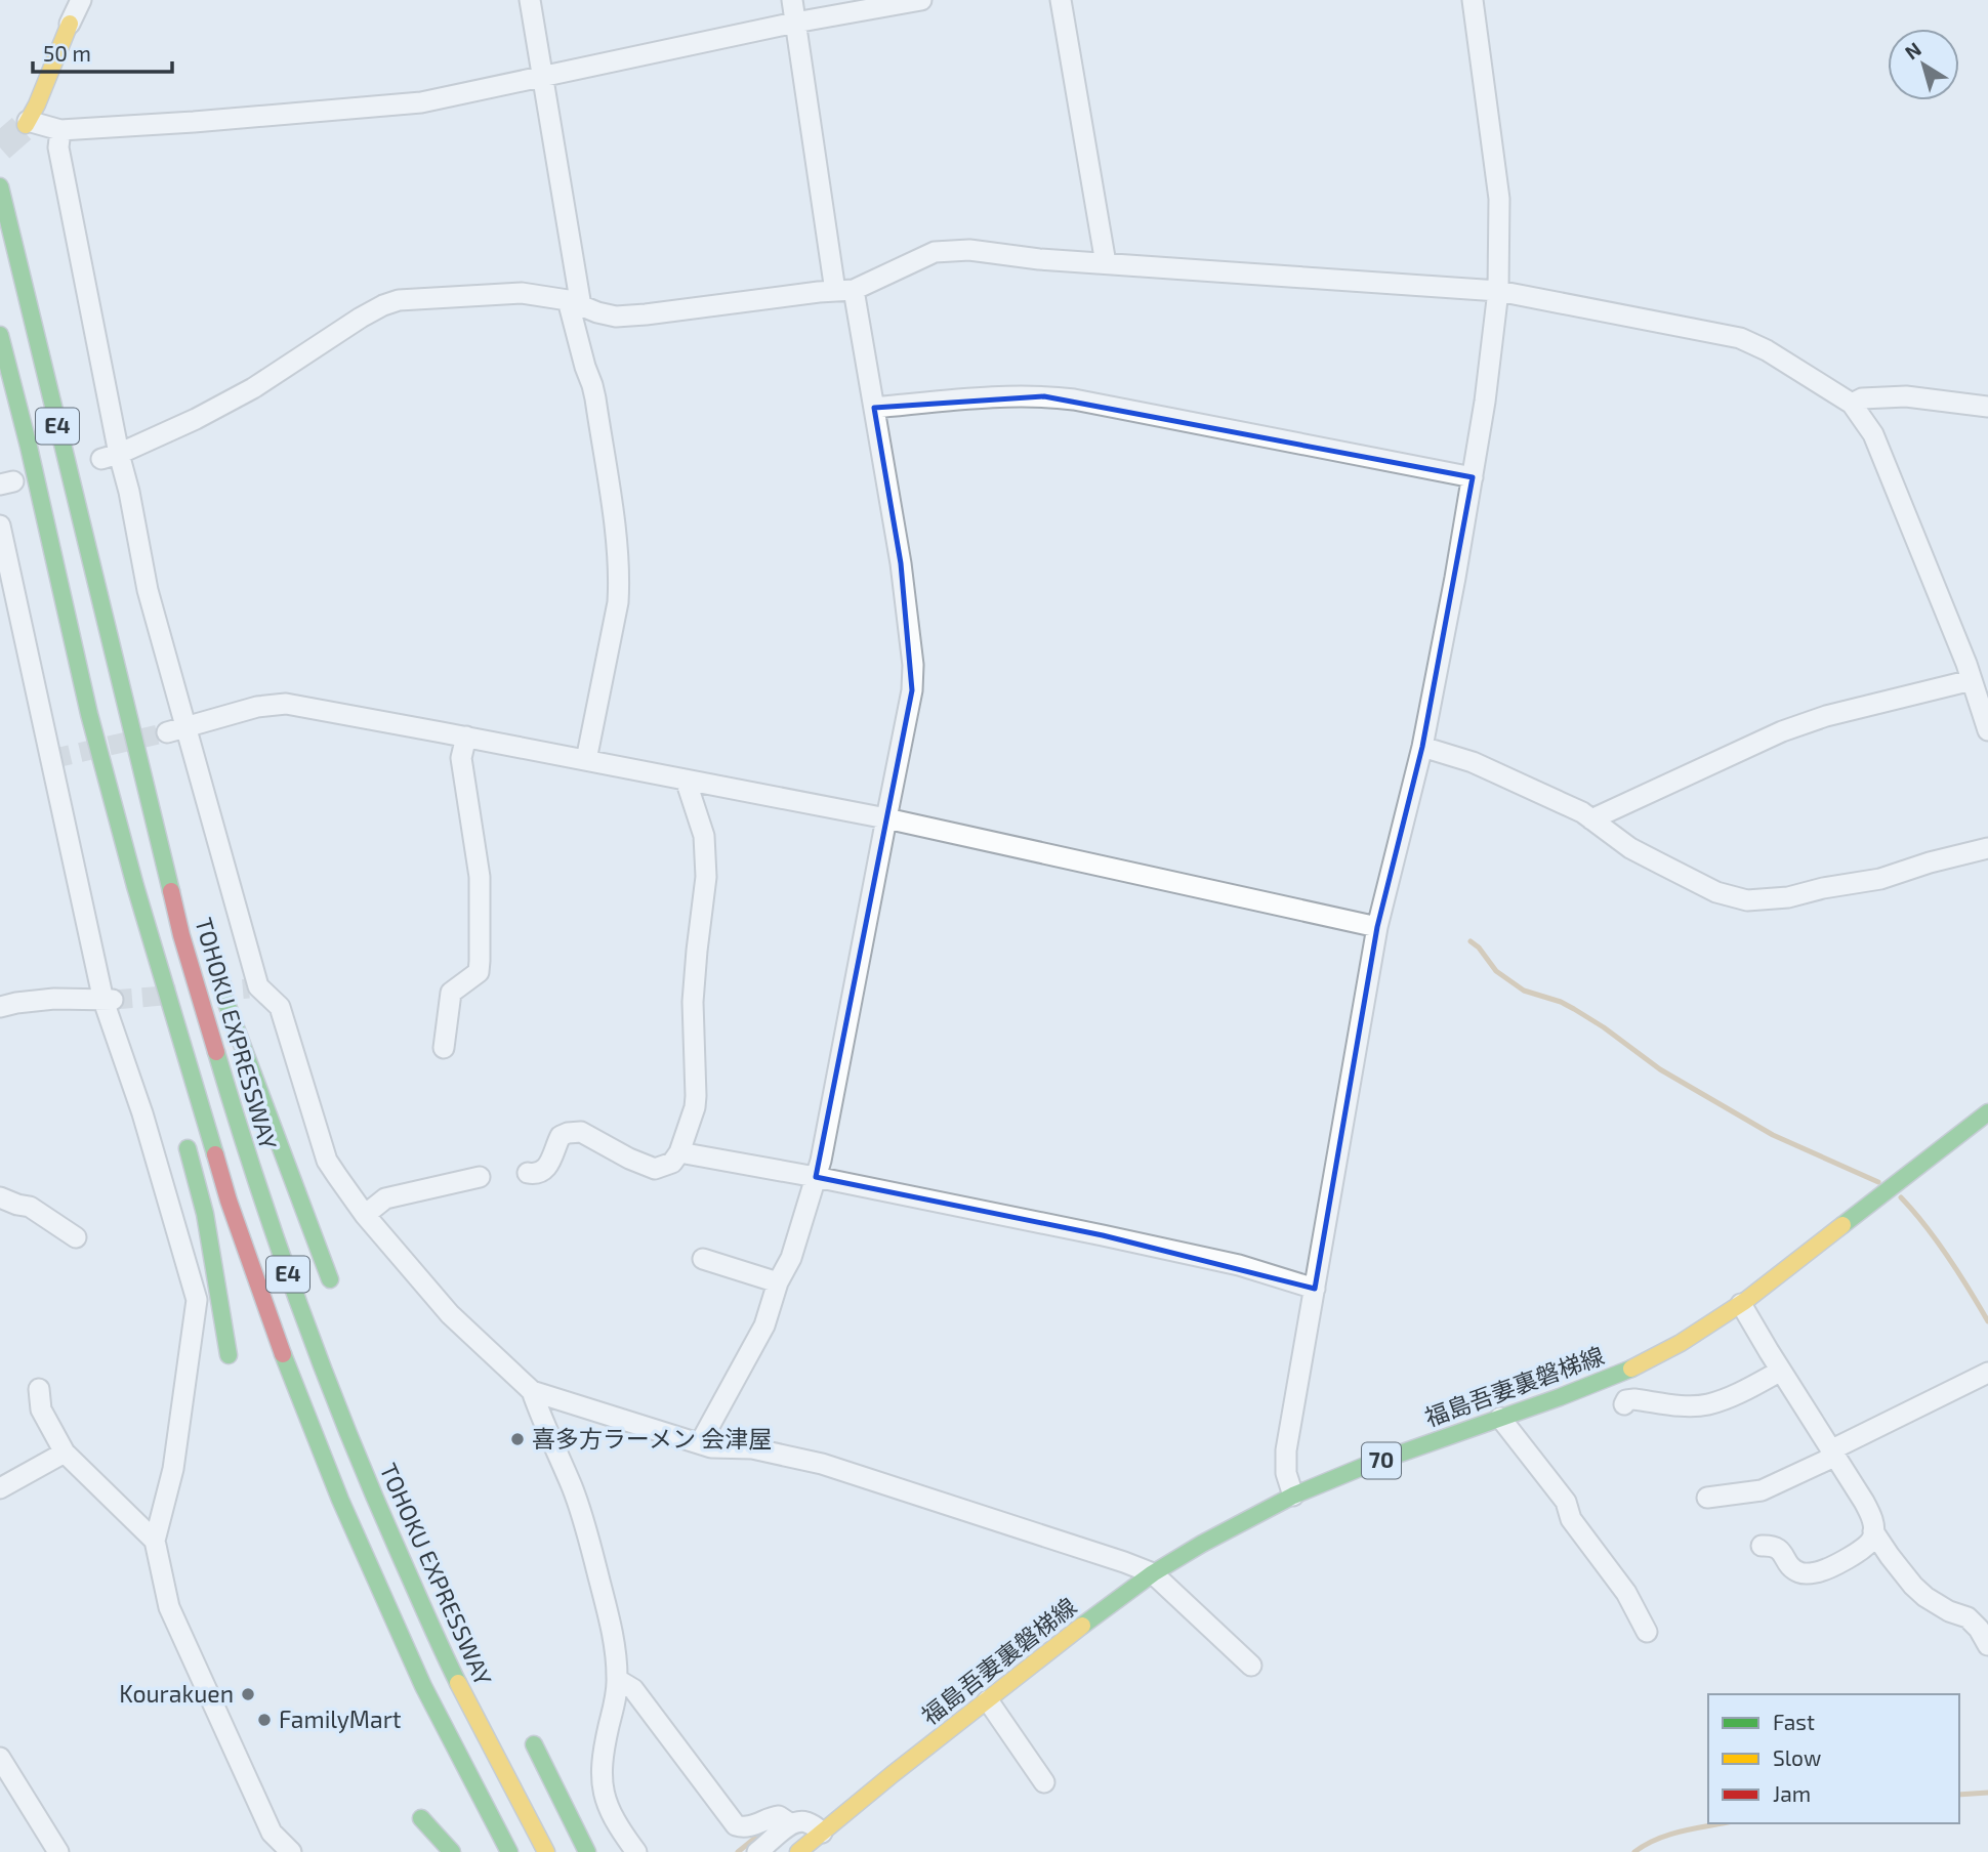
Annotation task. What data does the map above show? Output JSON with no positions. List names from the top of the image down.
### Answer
{
  "streets": {
    "main road": [
      "E4",
      "TOHOKU EXPRESSWAY",
      "福島吾妻裏磐梯線",
      "70"
    ]
  },
  "places": ["喜多方ラーメン 会津屋", "Kourakuen", "FamilyMart"],
  "legend": ["Fast", "Slow", "Jam"],
  "scale_bar": "50 m",
  "north": "top left"
}
